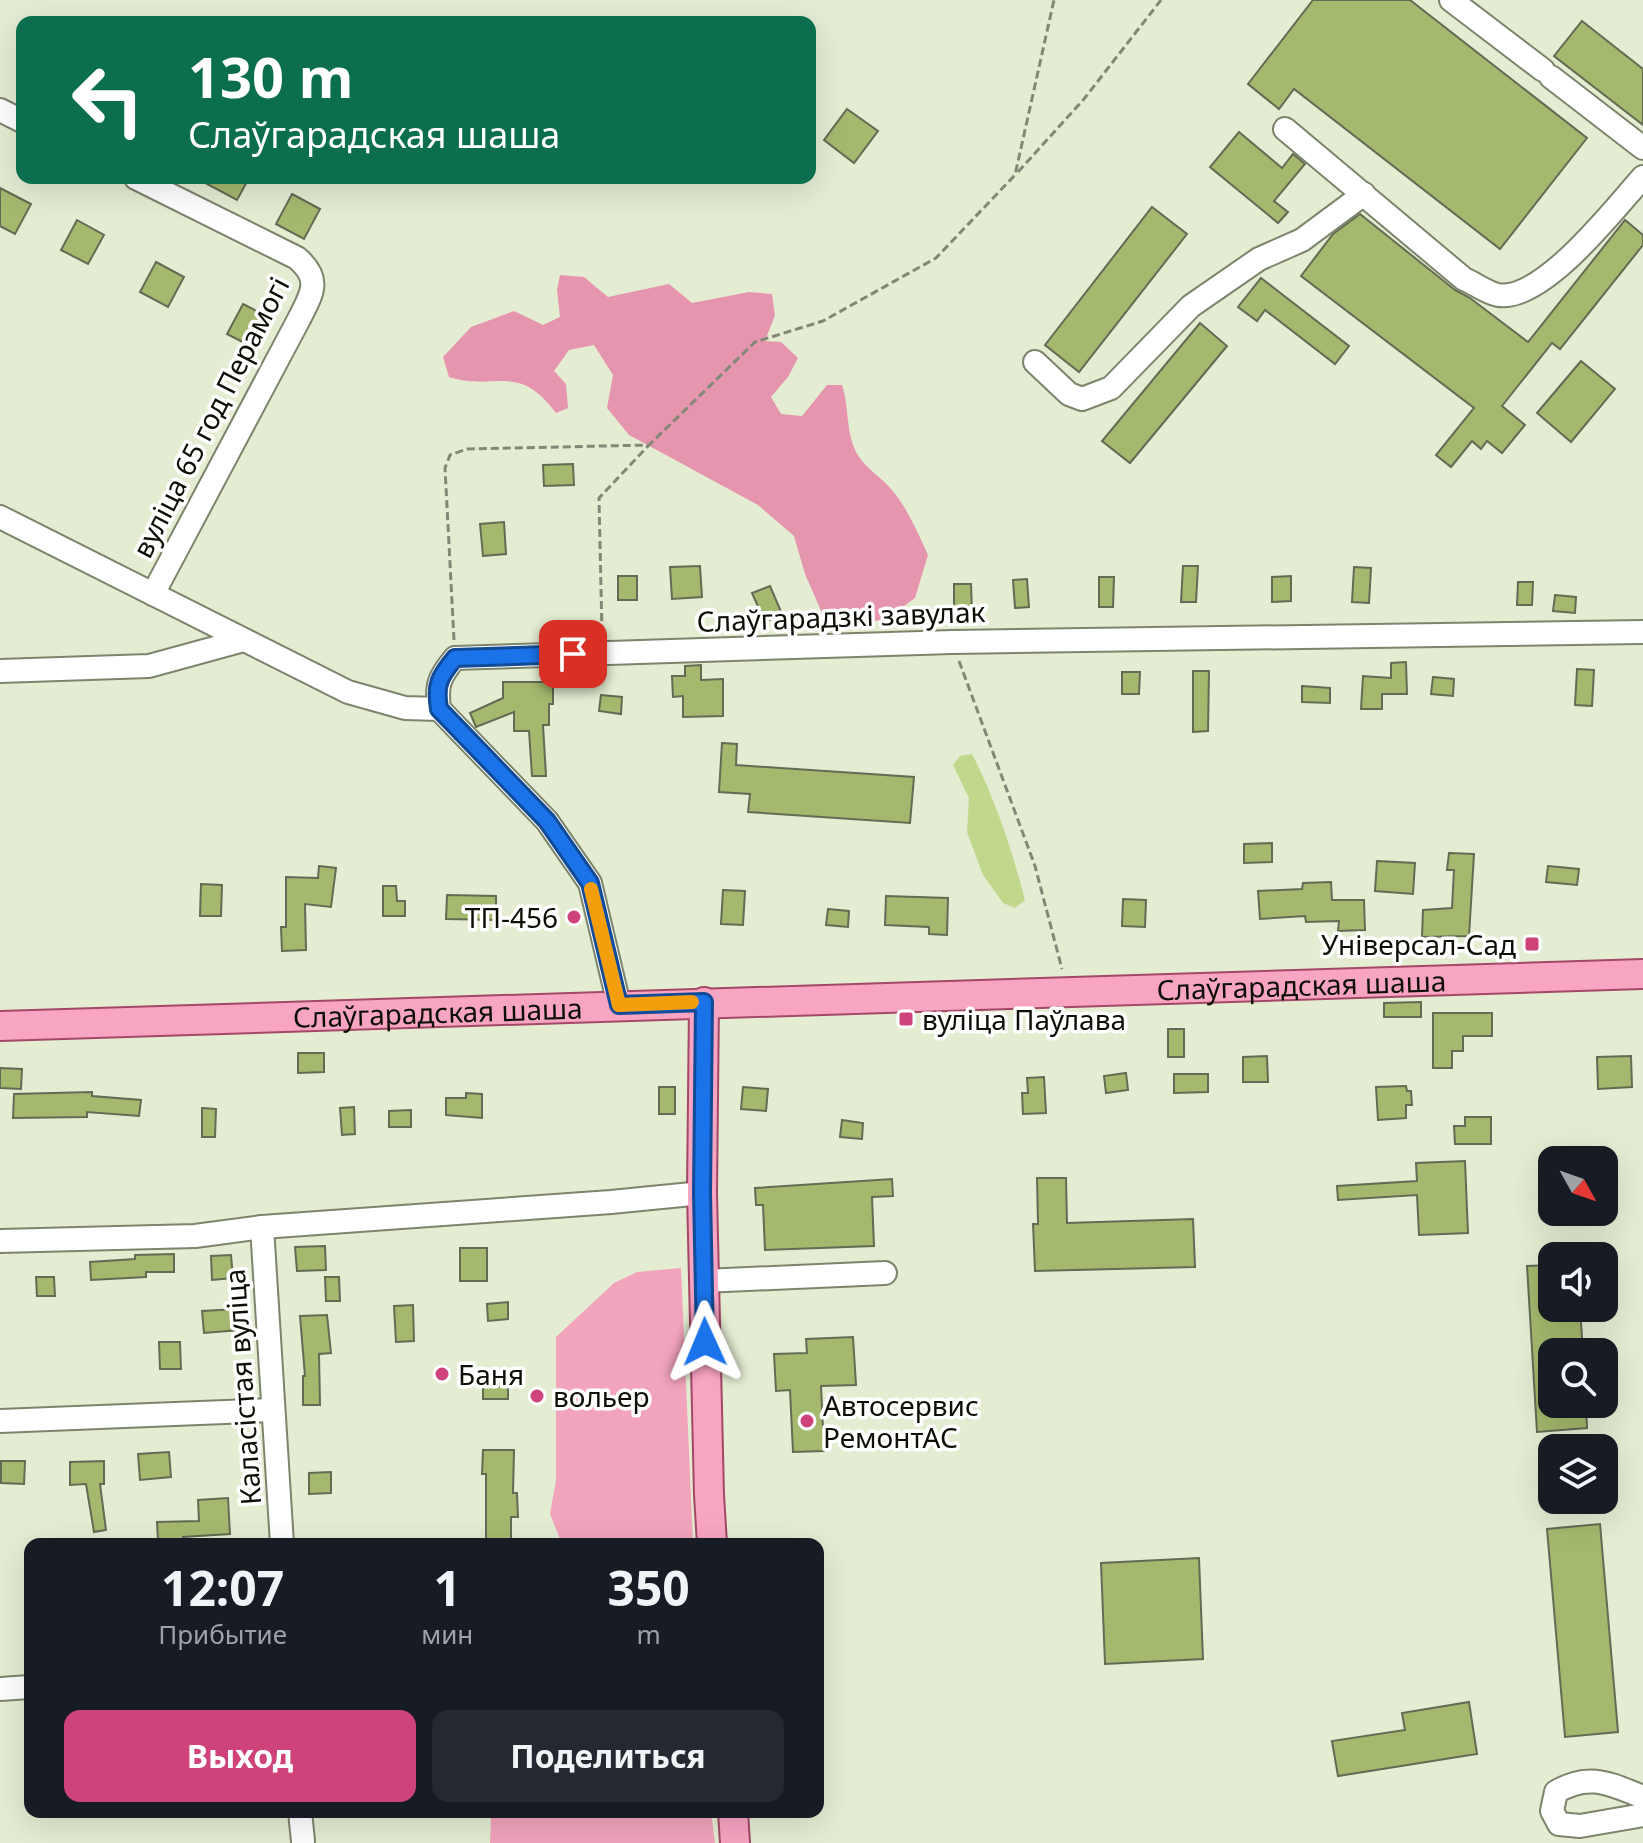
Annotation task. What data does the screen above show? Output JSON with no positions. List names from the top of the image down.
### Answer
{
  "streets": {
    "main road": ["Слаўгарадская шаша"],
    "street": ["вуліца 65 год Перамогі", "Слаўгарадзкі завулак", "Каласістая вуліца"]
  },
  "places": {
    "other": [
      "ТП-456",
      "Баня",
      "вольер",
      "Автосервис РемонтАС"
    ],
    "transit": ["Універсал-Сад", "вуліца Паўлава"]
  },
  "north": "bottom right",
  "page": {
    "turn": ["130 m", "Слаўгарадская шаша"],
    "eta": [
      "12:07",
      "Прибытие",
      "1",
      "мин",
      "350",
      "m"
    ],
    "buttons": ["Выход", "Поделиться"]
  }
}
